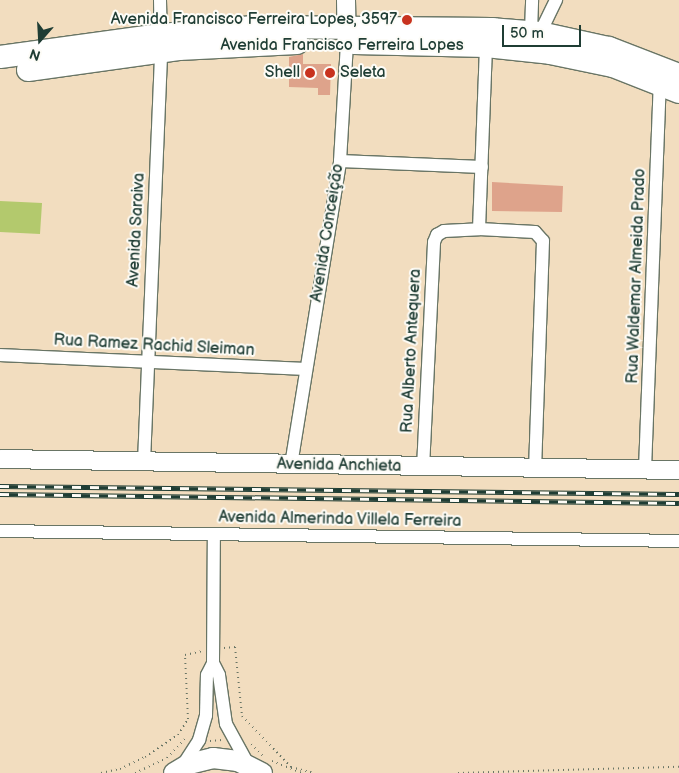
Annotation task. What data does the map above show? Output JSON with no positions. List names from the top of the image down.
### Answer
{
  "streets": {
    "highway": ["Avenida Francisco Ferreira Lopes"],
    "main road": ["Avenida Conceição", "Avenida Anchieta"],
    "street": [
      "Avenida Saraiva",
      "Rua Waldemar Almeida Prado",
      "Rua Ramez Rachid Sleiman",
      "Rua Alberto Antequera",
      "Avenida Almerinda Villela Ferreira"
    ]
  },
  "crossings": [
    ["Avenida Francisco Ferreira Lopes", "Avenida Saraiva"],
    ["Avenida Francisco Ferreira Lopes", "Avenida Conceição"],
    ["Avenida Francisco Ferreira Lopes", "Rua Waldemar Almeida Prado"],
    ["Avenida Saraiva", "Rua Ramez Rachid Sleiman"],
    ["Avenida Saraiva", "Avenida Anchieta"],
    ["Avenida Conceição", "Rua Ramez Rachid Sleiman"],
    ["Avenida Conceição", "Avenida Anchieta"],
    ["Rua Waldemar Almeida Prado", "Avenida Anchieta"],
    ["Rua Alberto Antequera", "Avenida Anchieta"]
  ],
  "places": ["Avenida Francisco Ferreira Lopes, 3597", "Shell", "Seleta"],
  "scale_bar": "50 m",
  "north": "bottom"
}
